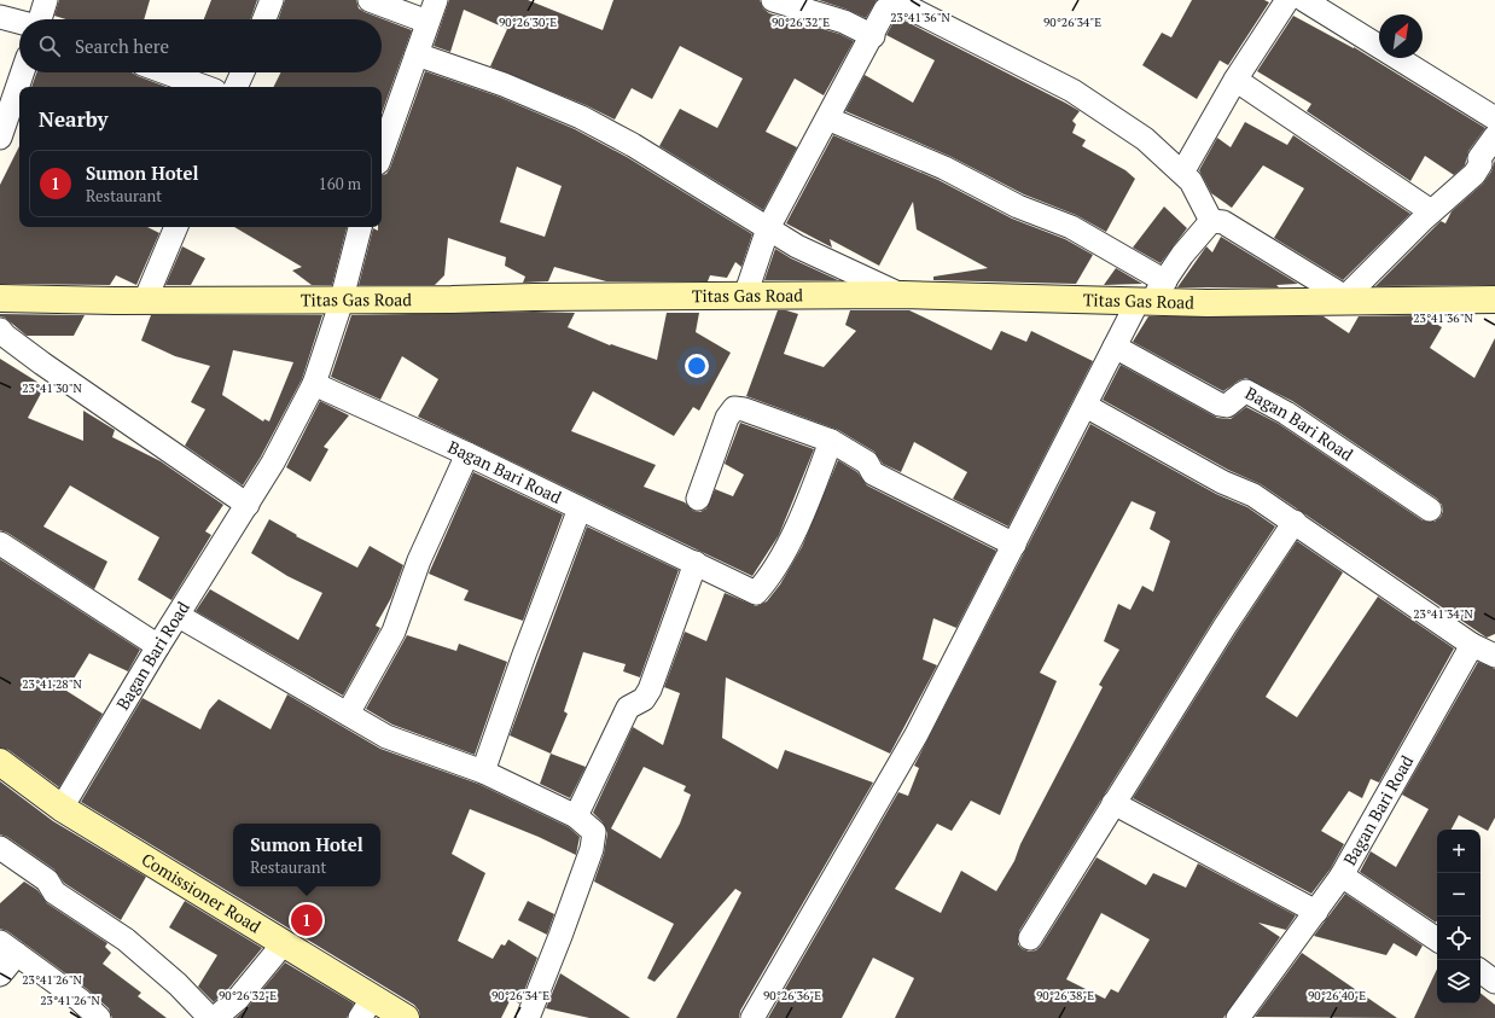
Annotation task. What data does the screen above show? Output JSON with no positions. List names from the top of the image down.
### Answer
{
  "streets": {
    "street": ["Titas Gas Road", "Bagan Bari Road", "Comissioner Road"]
  },
  "crossings": [
    ["Titas Gas Road", "Bagan Bari Road"],
    ["Bagan Bari Road", "Comissioner Road"]
  ],
  "north": "top right",
  "page": {
    "search": "Search here",
    "heading": "Nearby",
    "list": [
      {
        "mark": "1",
        "name": "Sumon Hotel",
        "note": "Restaurant",
        "value": "160 m"
      }
    ],
    "popup": ["Sumon Hotel", "Restaurant"],
    "map_buttons": ["+", "−"],
    "pins": "1"
  },
  "coordinates": [
    "23°41'36\"N",
    "90°26'30\"E",
    "90°26'32\"E",
    "90°26'34\"E",
    "23°41'30\"N",
    "23°41'34\"N",
    "23°41'28\"N",
    "23°41'26\"N",
    "90°26'36\"E",
    "90°26'38\"E",
    "90°26'40\"E"
  ]
}
